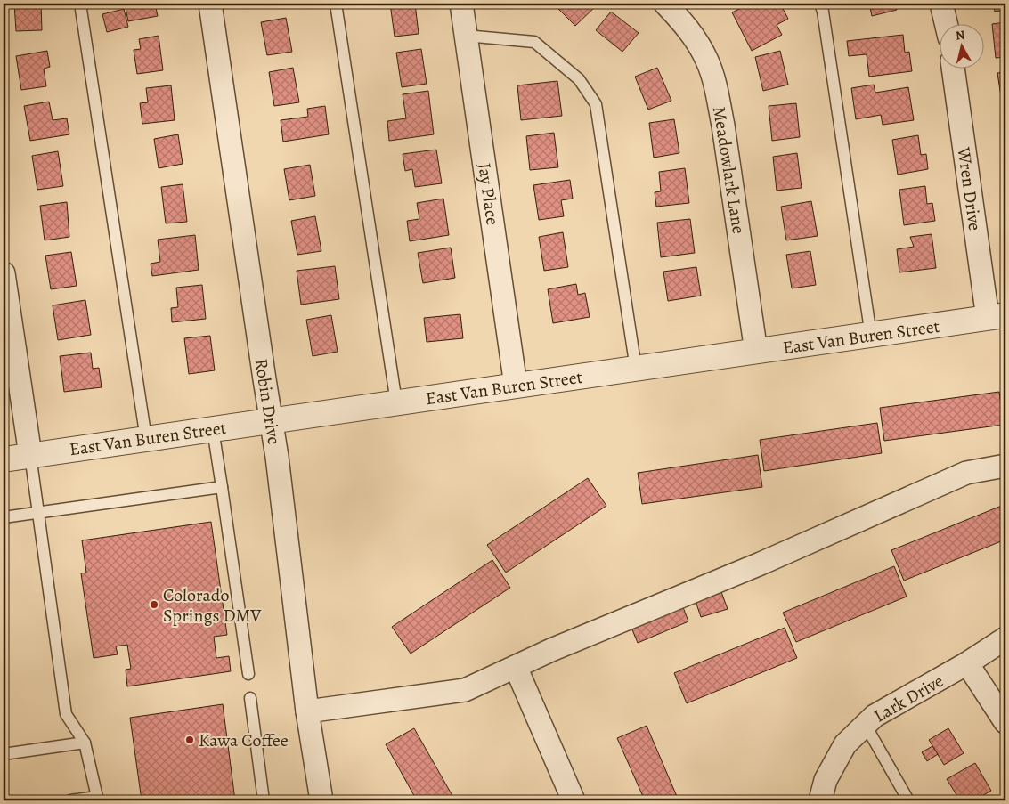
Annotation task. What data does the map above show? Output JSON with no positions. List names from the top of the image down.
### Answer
{
  "streets": {
    "street": [
      "Meadowlark Lane",
      "Wren Drive",
      "Jay Place",
      "East Van Buren Street",
      "Robin Drive",
      "Lark Drive"
    ]
  },
  "crossings": [
    ["Meadowlark Lane", "East Van Buren Street"],
    ["Wren Drive", "East Van Buren Street"],
    ["Jay Place", "East Van Buren Street"],
    ["East Van Buren Street", "Robin Drive"]
  ],
  "places": ["Colorado Springs DMV", "Kawa Coffee"],
  "north": "top"
}
